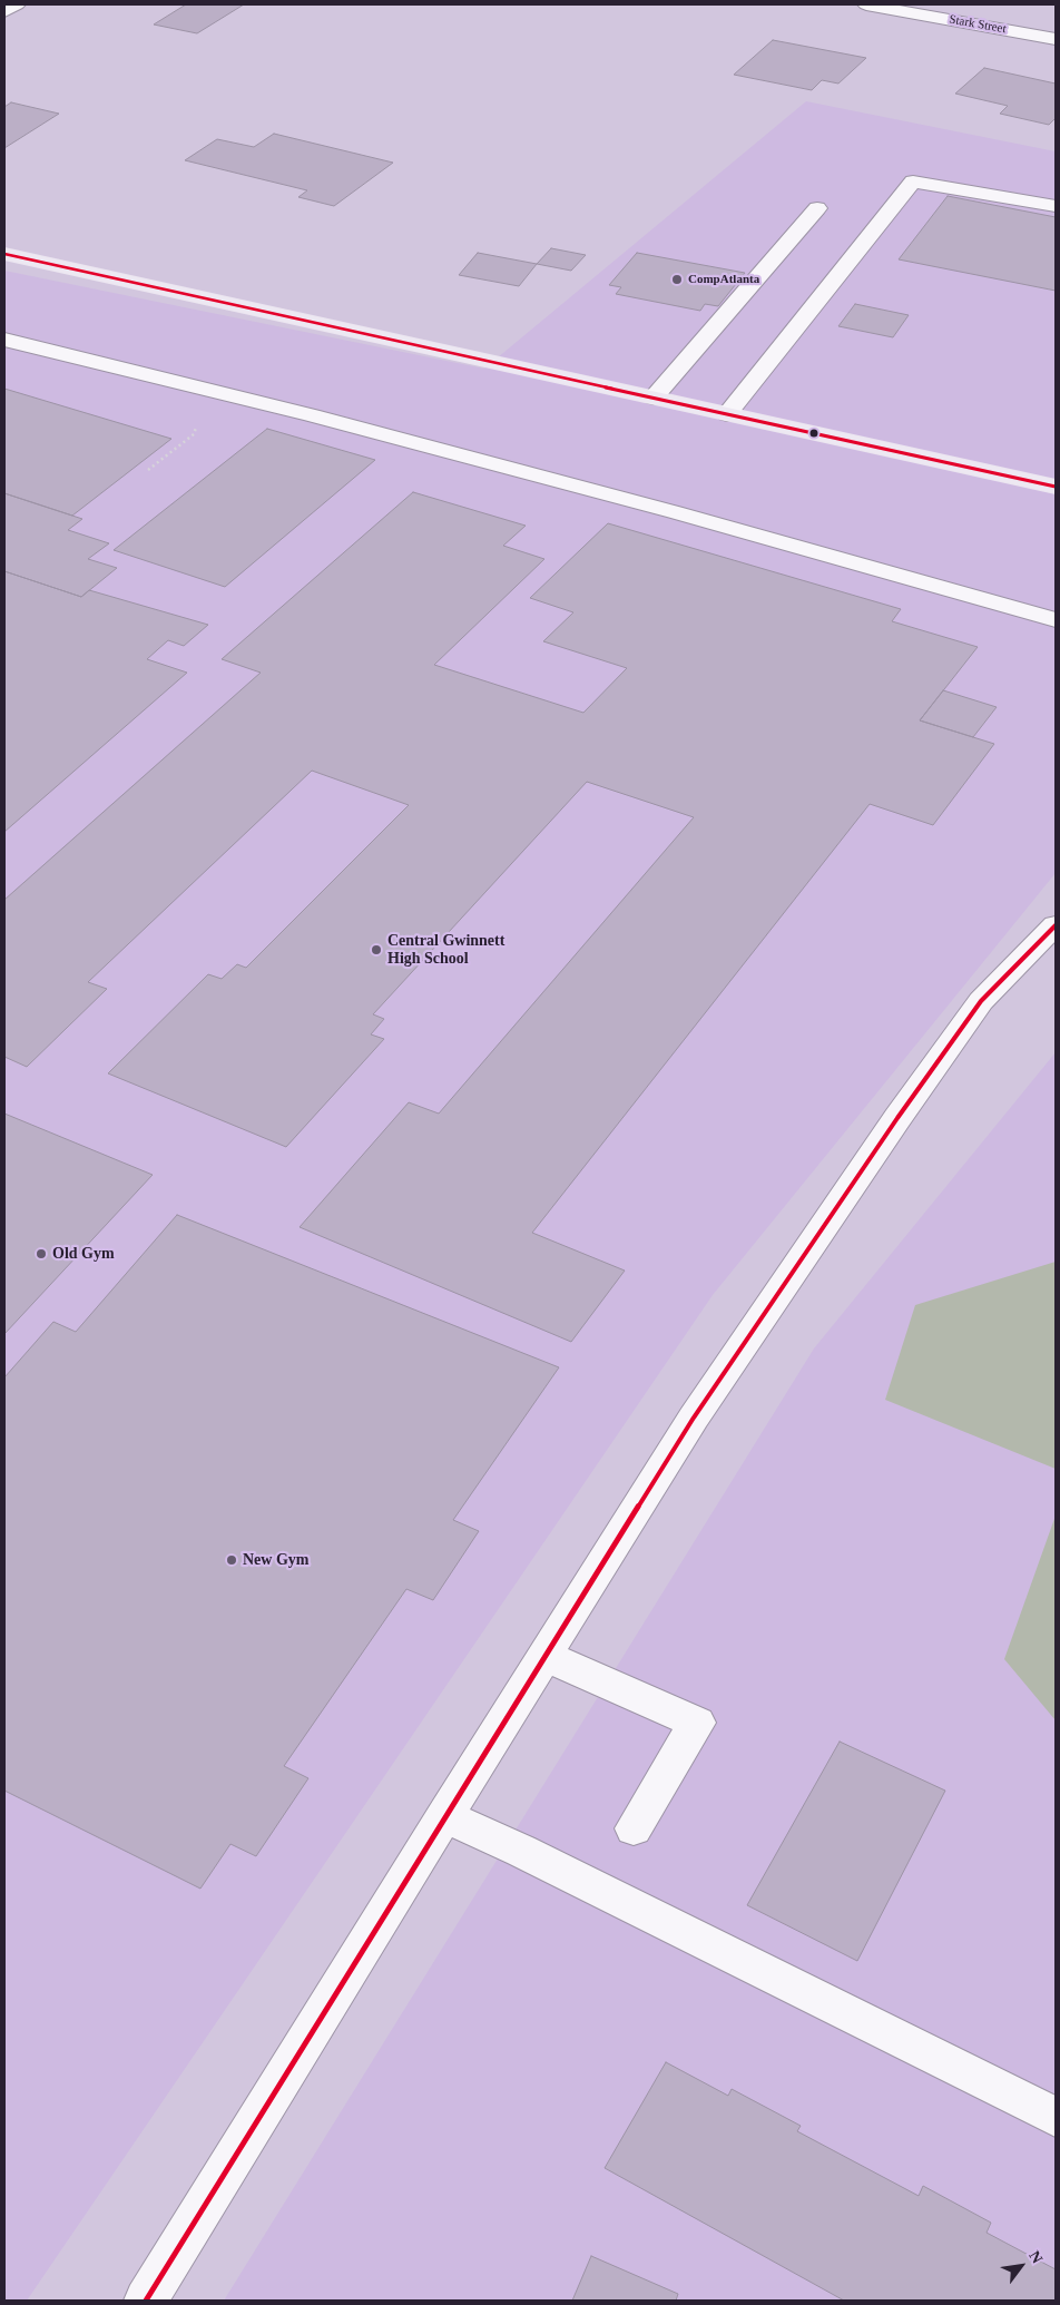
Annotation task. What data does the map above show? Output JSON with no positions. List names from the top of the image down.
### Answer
{
  "streets": {
    "street": ["Stark Street"]
  },
  "places": [
    "CompAtlanta",
    "Central Gwinnett High School",
    "Old Gym",
    "New Gym"
  ],
  "north": "top right"
}
